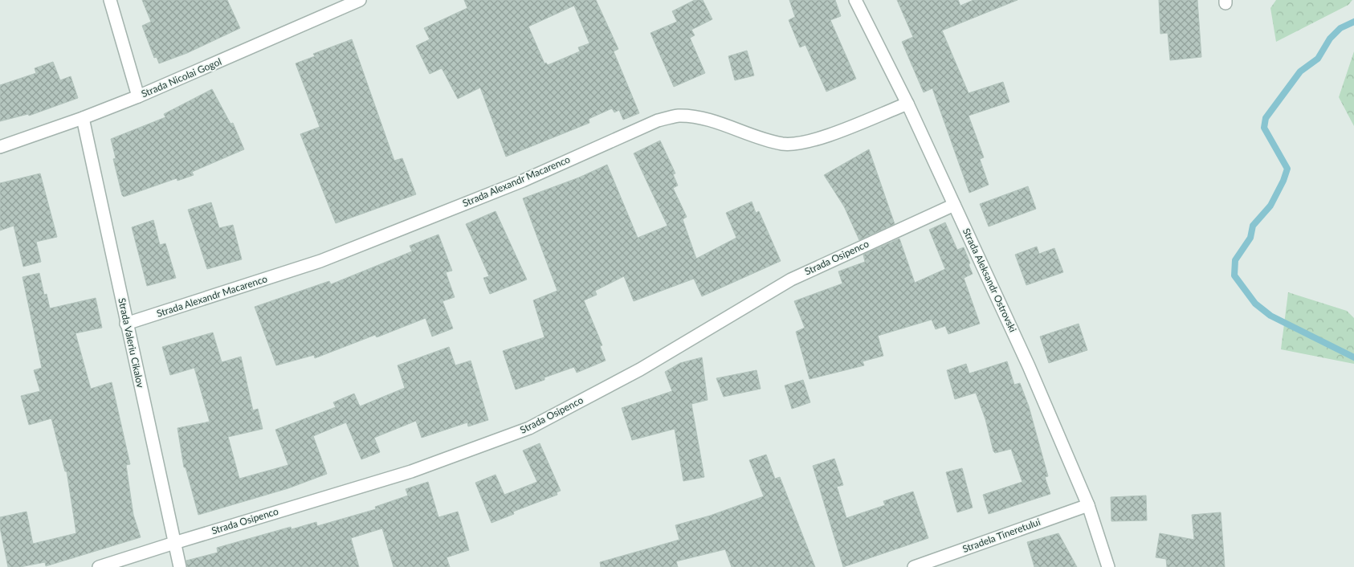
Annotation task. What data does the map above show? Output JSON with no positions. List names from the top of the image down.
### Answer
{
  "streets": {
    "street": [
      "Strada Nicolai Gogol",
      "Strada Alexandr Macarenco",
      "Strada Osipenco",
      "Strada Aleksandr Ostrovski",
      "Strada Valeriu Cikalov",
      "Stradela Tineretului"
    ]
  },
  "crossings": [
    ["Strada Nicolai Gogol", "Strada Valeriu Cikalov"],
    ["Strada Alexandr Macarenco", "Strada Aleksandr Ostrovski"],
    ["Strada Alexandr Macarenco", "Strada Valeriu Cikalov"],
    ["Strada Osipenco", "Strada Aleksandr Ostrovski"],
    ["Strada Osipenco", "Strada Valeriu Cikalov"],
    ["Strada Aleksandr Ostrovski", "Stradela Tineretului"]
  ]
}
